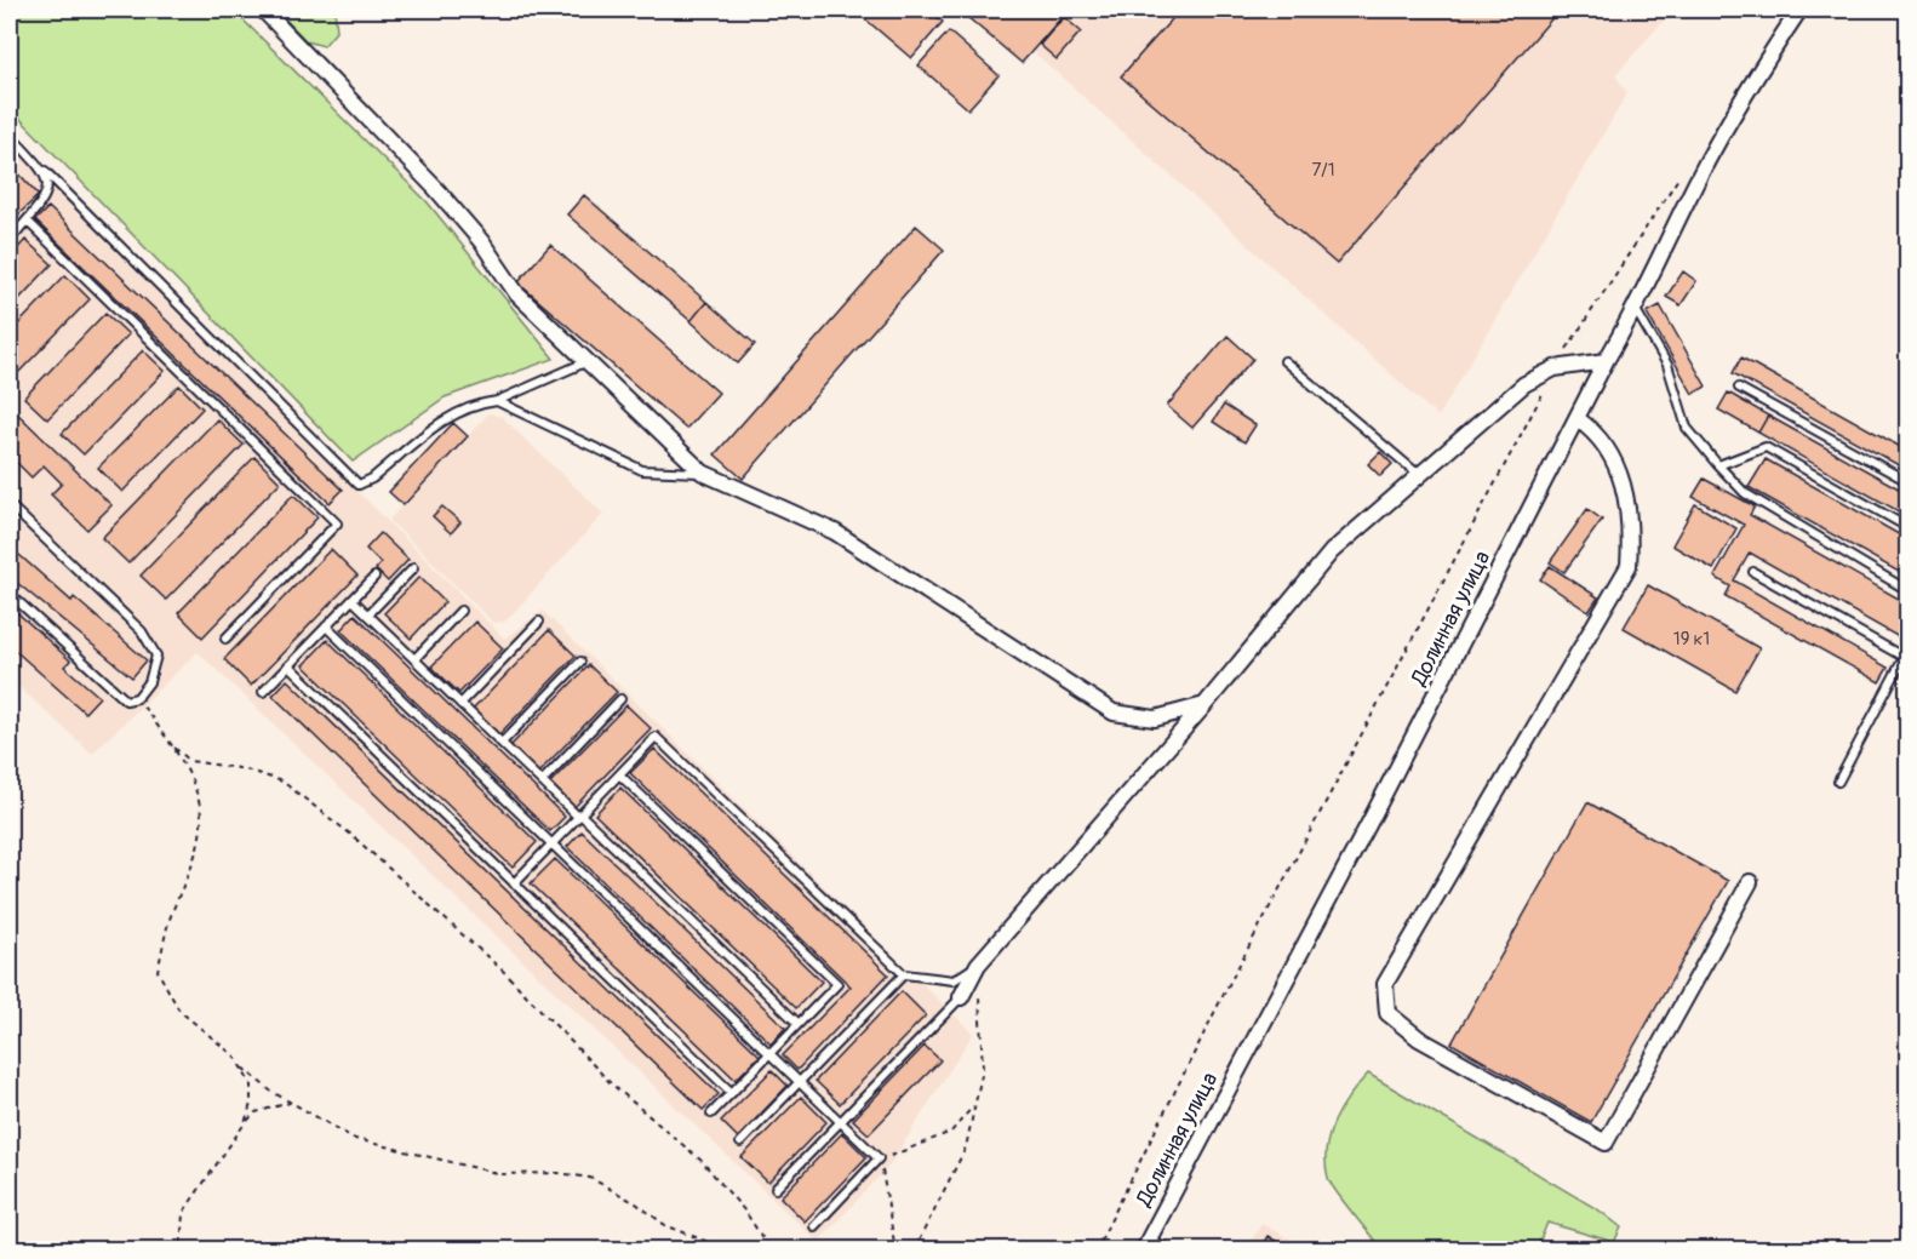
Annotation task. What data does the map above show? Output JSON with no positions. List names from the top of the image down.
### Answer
{
  "streets": {
    "street": ["Долинная улица"]
  },
  "house_numbers": ["7/1", "19 к1"]
}
